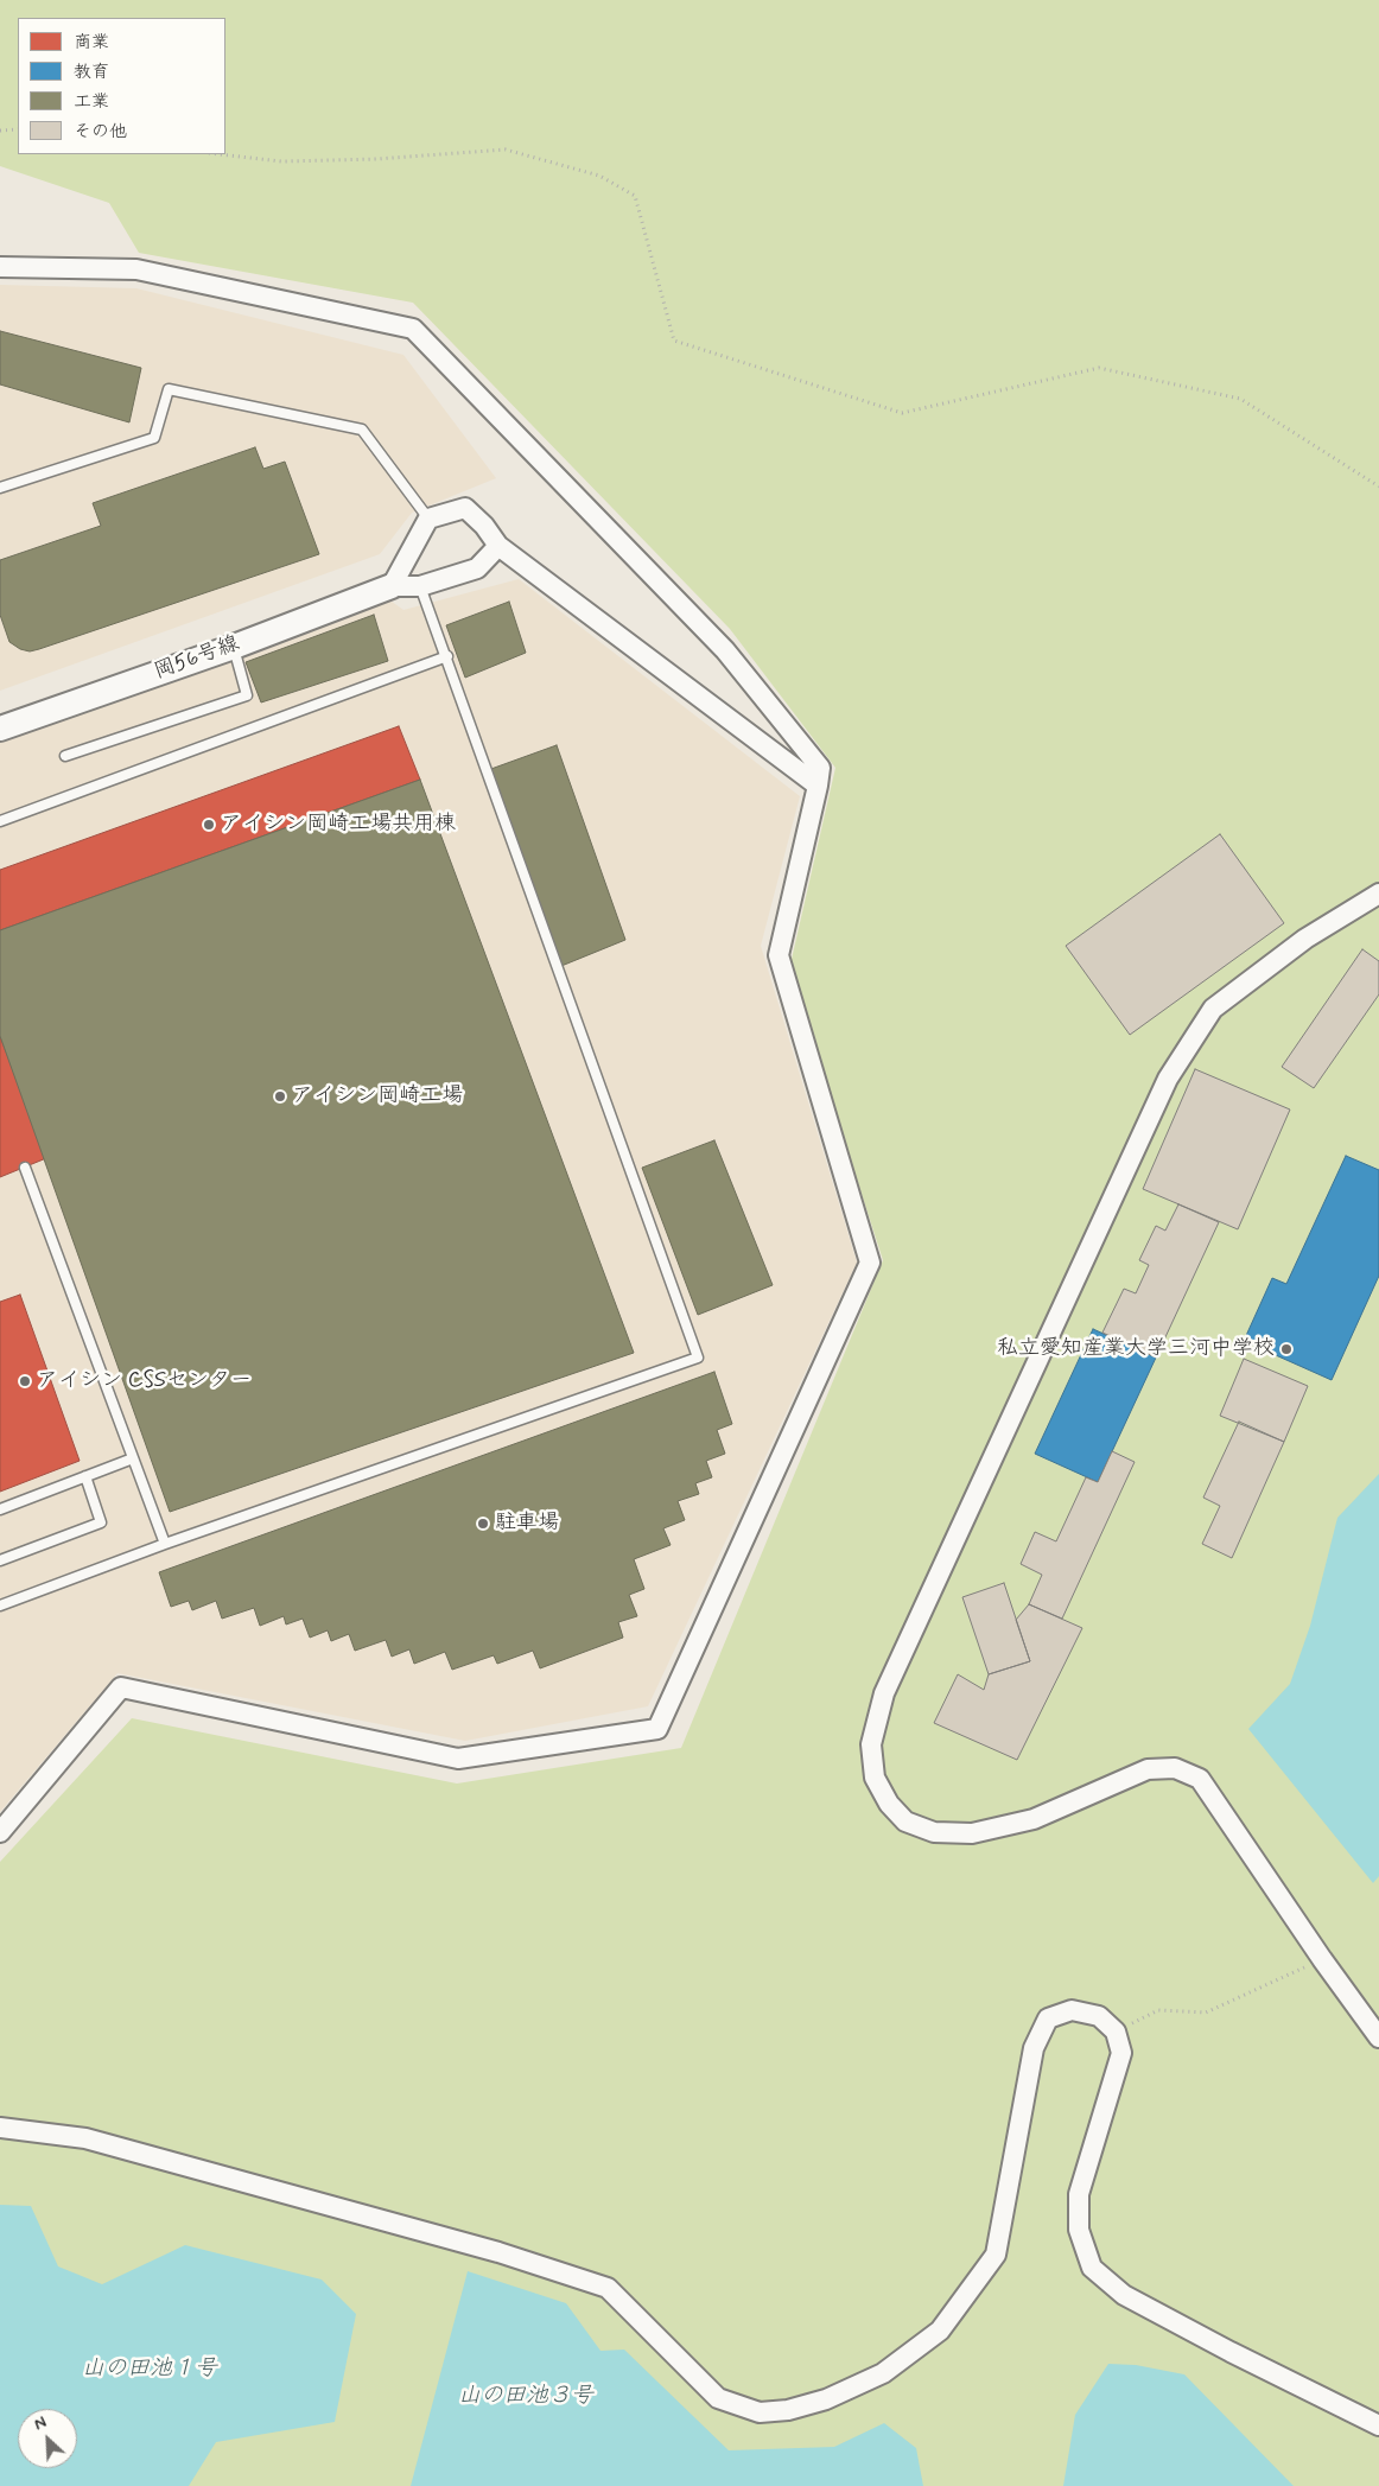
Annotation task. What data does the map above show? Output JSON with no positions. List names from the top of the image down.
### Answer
{
  "streets": {
    "street": ["岡56号線"]
  },
  "water": ["山の田池１号", "山の田池３号"],
  "places": [
    "アイシン岡崎工場共用棟",
    "アイシン岡崎工場",
    "私立愛知産業大学三河中学校",
    "アイシン CSSセンター",
    "駐車場"
  ],
  "legend": [
    "商業",
    "教育",
    "工業",
    "その他"
  ],
  "north": "top left"
}
